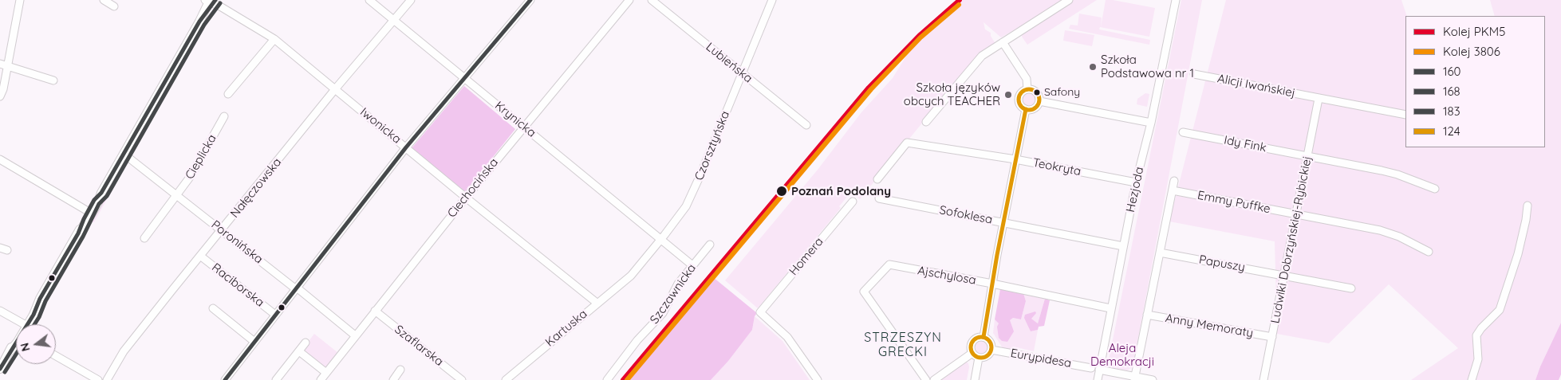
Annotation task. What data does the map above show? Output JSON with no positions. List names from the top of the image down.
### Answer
{
  "streets": {
    "street": [
      "Lubieńska",
      "Alicji Iwańskiej",
      "Krynicka",
      "Iwonicka",
      "Idy Fink",
      "Czorsztyńska",
      "Cieplicka",
      "Teokryta",
      "Nałęczowska",
      "Ciechocińska",
      "Hezjoda",
      "Emmy Puffke",
      "Sofoklesa",
      "Ludwiki Dobrzyńskiej-Rybickiej",
      "Poronińska",
      "Homera",
      "Papuszy",
      "Ajschylosa",
      "Raciborska",
      "Szczawnicka",
      "Anny Memoraty",
      "Kartuska",
      "Szaflarska",
      "Eurypidesa"
    ]
  },
  "crossings": [
    ["Lubieńska", "Czorsztyńska"],
    ["Alicji Iwańskiej", "Ludwiki Dobrzyńskiej-Rybickiej"],
    ["Krynicka", "Czorsztyńska"],
    ["Krynicka", "Nałęczowska"],
    ["Krynicka", "Ciechocińska"],
    ["Krynicka", "Szczawnicka"],
    ["Iwonicka", "Nałęczowska"],
    ["Iwonicka", "Ciechocińska"],
    ["Iwonicka", "Kartuska"],
    ["Idy Fink", "Ludwiki Dobrzyńskiej-Rybickiej"],
    ["Czorsztyńska", "Kartuska"],
    ["Cieplicka", "Poronińska"],
    ["Teokryta", "Hezjoda"],
    ["Nałęczowska", "Poronińska"],
    ["Nałęczowska", "Raciborska"],
    ["Ciechocińska", "Poronińska"],
    ["Ciechocińska", "Szaflarska"],
    ["Hezjoda", "Sofoklesa"],
    ["Hezjoda", "Ajschylosa"],
    ["Emmy Puffke", "Ludwiki Dobrzyńskiej-Rybickiej"],
    ["Ludwiki Dobrzyńskiej-Rybickiej", "Papuszy"],
    ["Ludwiki Dobrzyńskiej-Rybickiej", "Anny Memoraty"]
  ],
  "districts": ["STRZESZYN GRECKI"],
  "parks": ["Aleja Demokracji"],
  "places": [
    "Szkoła Podstawowa nr 1",
    "Safony",
    "Szkoła języków obcych TEACHER",
    "Poznań Podolany"
  ],
  "lines": [
    "rail line PKM5",
    "transit line 160",
    "transit line 168",
    "transit line 183",
    "rail line 3806",
    "transit line 124"
  ],
  "legend": [
    "Kolej PKM5",
    "Kolej 3806",
    "160",
    "168",
    "183",
    "124"
  ],
  "north": "left"
}
